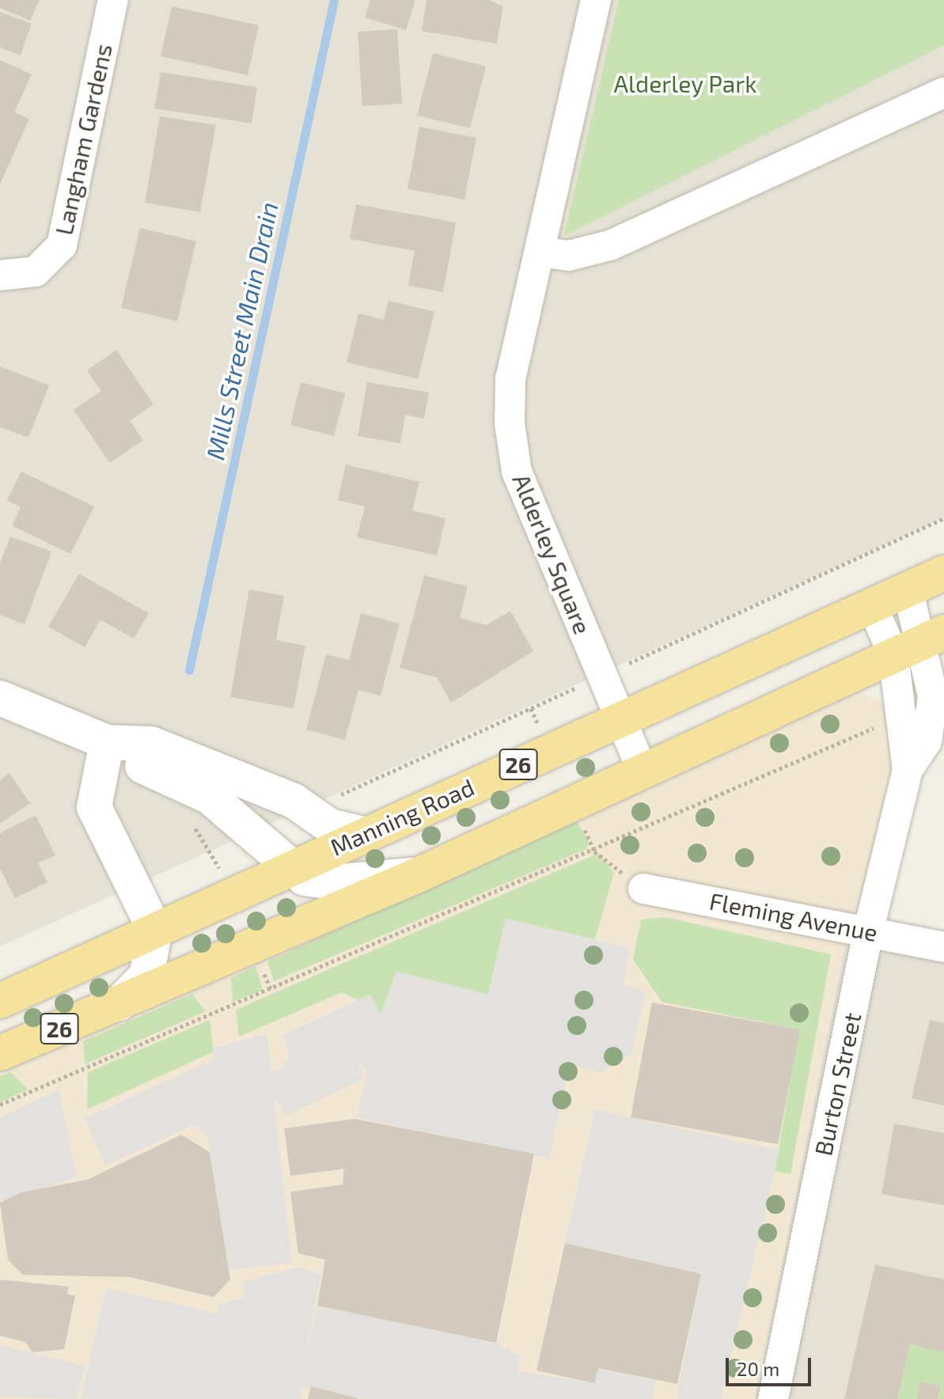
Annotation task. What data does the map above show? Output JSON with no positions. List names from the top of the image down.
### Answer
{
  "streets": {
    "main road": ["26", "Manning Road"],
    "street": [
      "Langham Gardens",
      "Alderley Square",
      "Fleming Avenue",
      "Burton Street"
    ]
  },
  "crossings": [
    ["Alderley Square", "26"],
    ["Alderley Square", "Manning Road"],
    ["26", "Burton Street"],
    ["Manning Road", "Burton Street"],
    ["Fleming Avenue", "Burton Street"]
  ],
  "water": ["Mills Street Main Drain"],
  "parks": ["Alderley Park"],
  "scale_bar": "20 m"
}
